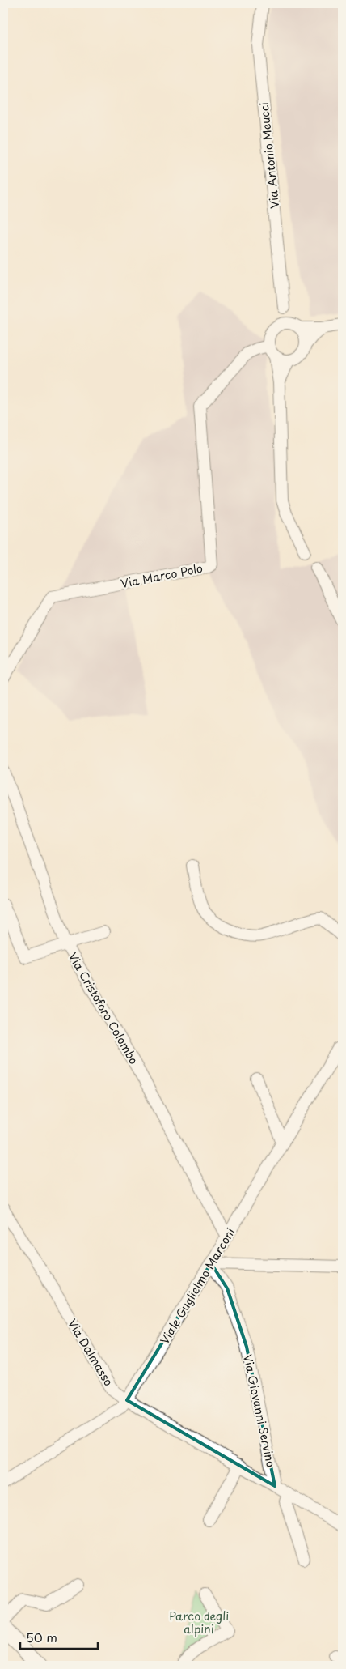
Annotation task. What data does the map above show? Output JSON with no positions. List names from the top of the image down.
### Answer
{
  "streets": {
    "street": [
      "Via Antonio Meucci",
      "Via Marco Polo",
      "Via Cristoforo Colombo",
      "Viale Guglielmo Marconi",
      "Via Dalmasso",
      "Via Giovanni Servino"
    ]
  },
  "crossings": [
    ["Via Cristoforo Colombo", "Viale Guglielmo Marconi"],
    ["Viale Guglielmo Marconi", "Via Dalmasso"],
    ["Viale Guglielmo Marconi", "Via Giovanni Servino"],
    ["Via Dalmasso", "Via Giovanni Servino"]
  ],
  "parks": ["Parco degli alpini"],
  "scale_bar": "50 m"
}
